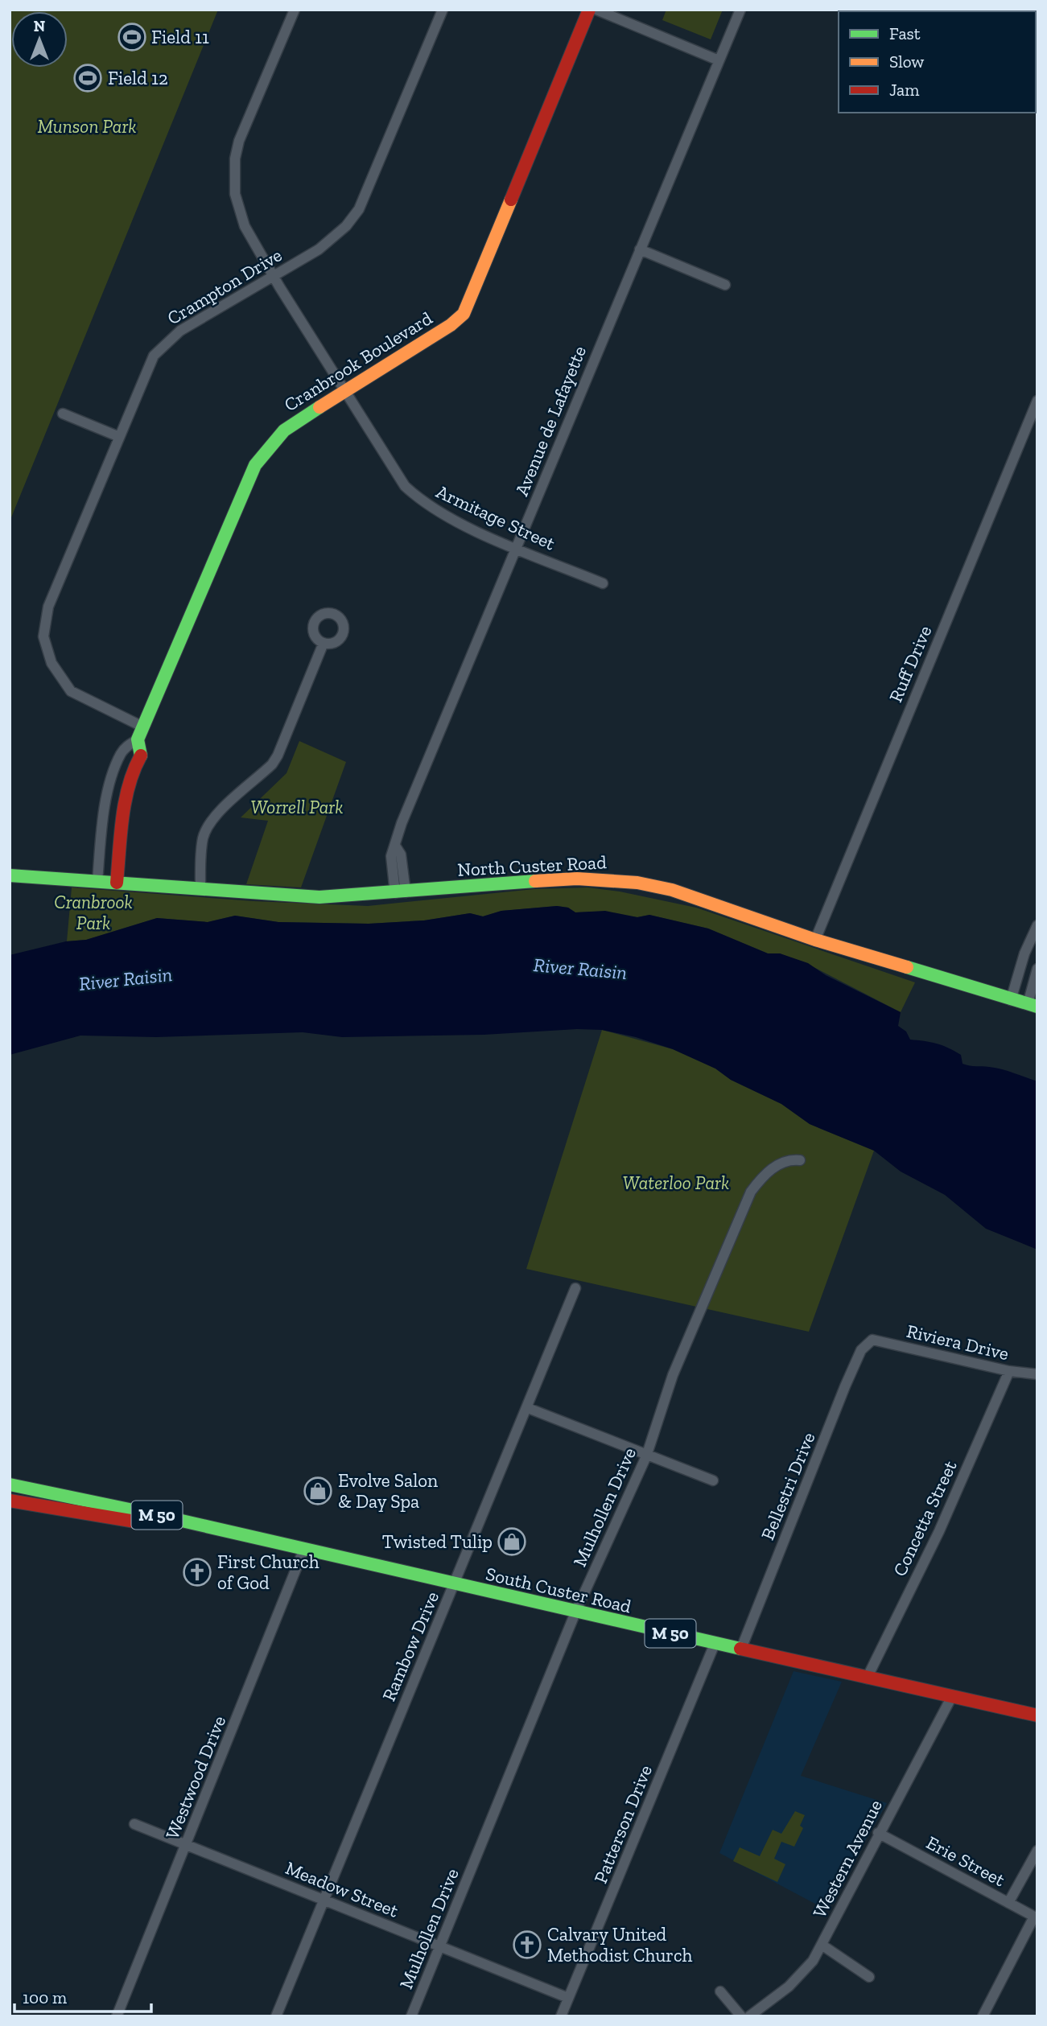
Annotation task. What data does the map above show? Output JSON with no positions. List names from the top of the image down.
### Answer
{
  "streets": {
    "street": [
      "Crampton Drive",
      "Cranbrook Boulevard",
      "Avenue de Lafayette",
      "Armitage Street",
      "Ruff Drive",
      "North Custer Road",
      "Riviera Drive",
      "Bellestri Drive",
      "Mulhollen Drive",
      "M 50",
      "Concetta Street",
      "South Custer Road",
      "Rambow Drive",
      "Westwood Drive",
      "Patterson Drive",
      "Western Avenue",
      "Erie Street",
      "Meadow Street"
    ]
  },
  "crossings": [
    ["Crampton Drive", "Cranbrook Boulevard"],
    ["Crampton Drive", "Armitage Street"],
    ["Cranbrook Boulevard", "Armitage Street"],
    ["Cranbrook Boulevard", "North Custer Road"],
    ["Avenue de Lafayette", "Armitage Street"],
    ["Avenue de Lafayette", "North Custer Road"],
    ["Ruff Drive", "North Custer Road"],
    ["Riviera Drive", "Bellestri Drive"],
    ["Riviera Drive", "Concetta Street"],
    ["Bellestri Drive", "South Custer Road"],
    ["Mulhollen Drive", "South Custer Road"],
    ["Mulhollen Drive", "Meadow Street"],
    ["Concetta Street", "South Custer Road"],
    ["South Custer Road", "Rambow Drive"],
    ["South Custer Road", "Westwood Drive"],
    ["South Custer Road", "Patterson Drive"],
    ["South Custer Road", "Western Avenue"],
    ["Rambow Drive", "Meadow Street"],
    ["Westwood Drive", "Meadow Street"],
    ["Patterson Drive", "Meadow Street"],
    ["Western Avenue", "Erie Street"]
  ],
  "water": ["River Raisin"],
  "parks": [
    "Munson Park",
    "Worrell Park",
    "Cranbrook Park",
    "Waterloo Park"
  ],
  "places": {
    "sports": ["Field 11", "Field 12"],
    "shop": ["Evolve Salon & Day Spa", "Twisted Tulip"],
    "church": ["First Church of God", "Calvary United Methodist Church"]
  },
  "legend": ["Fast", "Slow", "Jam"],
  "scale_bar": "100 m",
  "north": "top"
}
